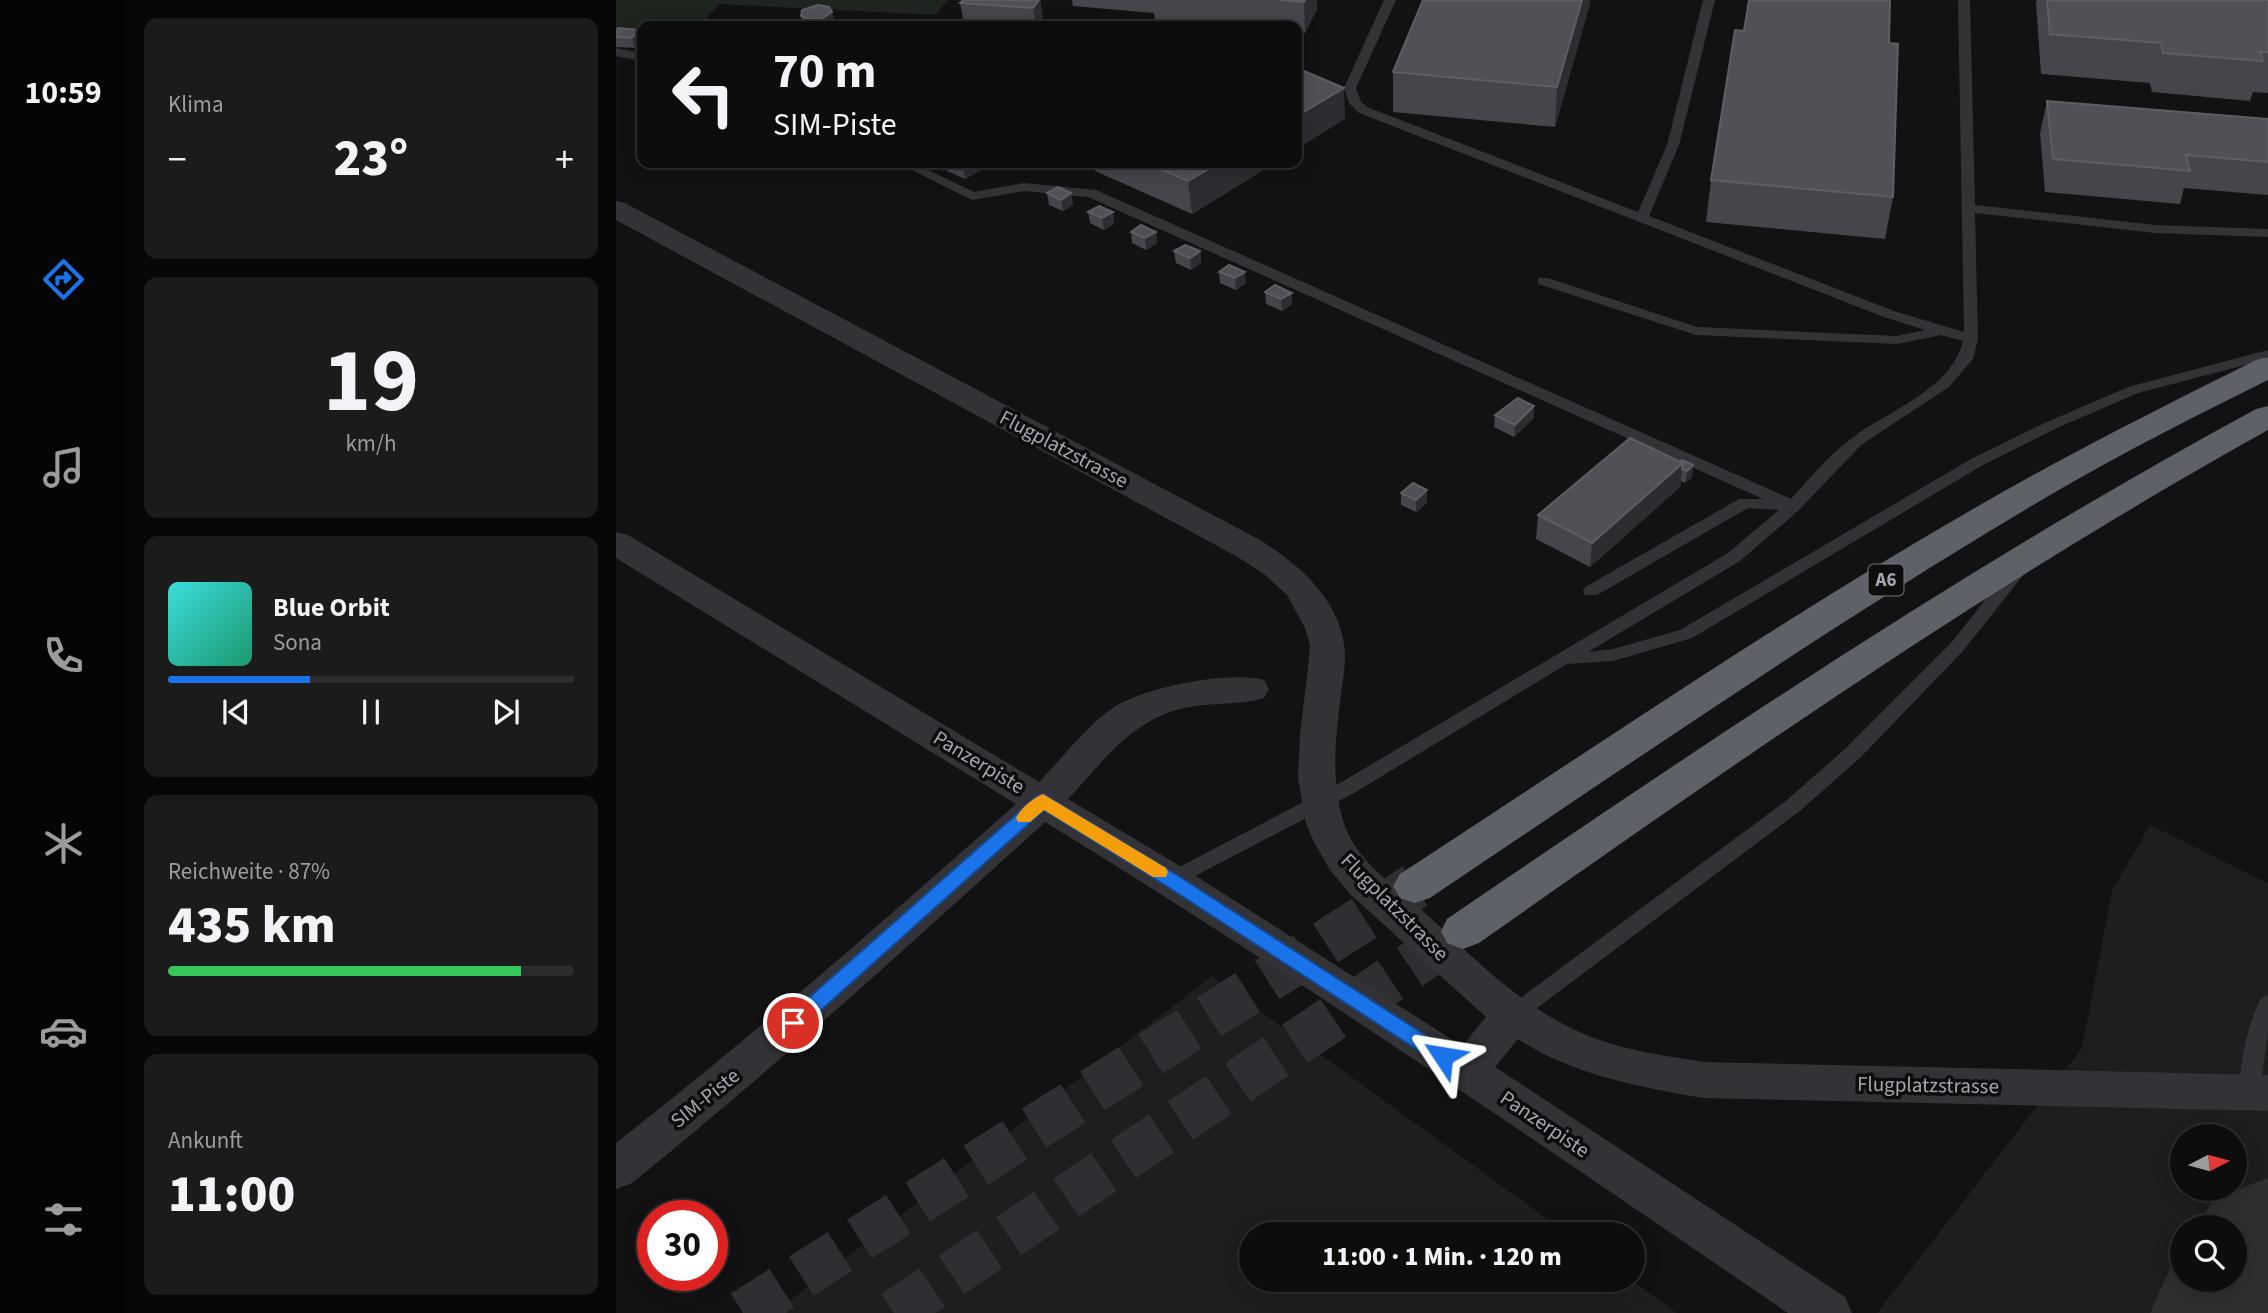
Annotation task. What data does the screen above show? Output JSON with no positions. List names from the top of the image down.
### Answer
{
  "streets": {
    "highway": ["A6"],
    "street": ["Flugplatzstrasse", "Panzerpiste", "SIM-Piste"]
  },
  "crossings": [
    ["Panzerpiste", "SIM-Piste"]
  ],
  "north": "right",
  "page": {
    "tabs": "10:59",
    "tile": [
      "Klima",
      ["19", "km/h"],
      ["Reichweite · 87%", "435 km"],
      ["Ankunft", "11:00"]
    ],
    "turn": ["70 m", "SIM-Piste"],
    "heat": ["−", "23°", "+"],
    "song": ["Blue Orbit", "Sona"],
    "limit": "30",
    "trip": "11:00 · 1 Min. · 120 m"
  }
}
